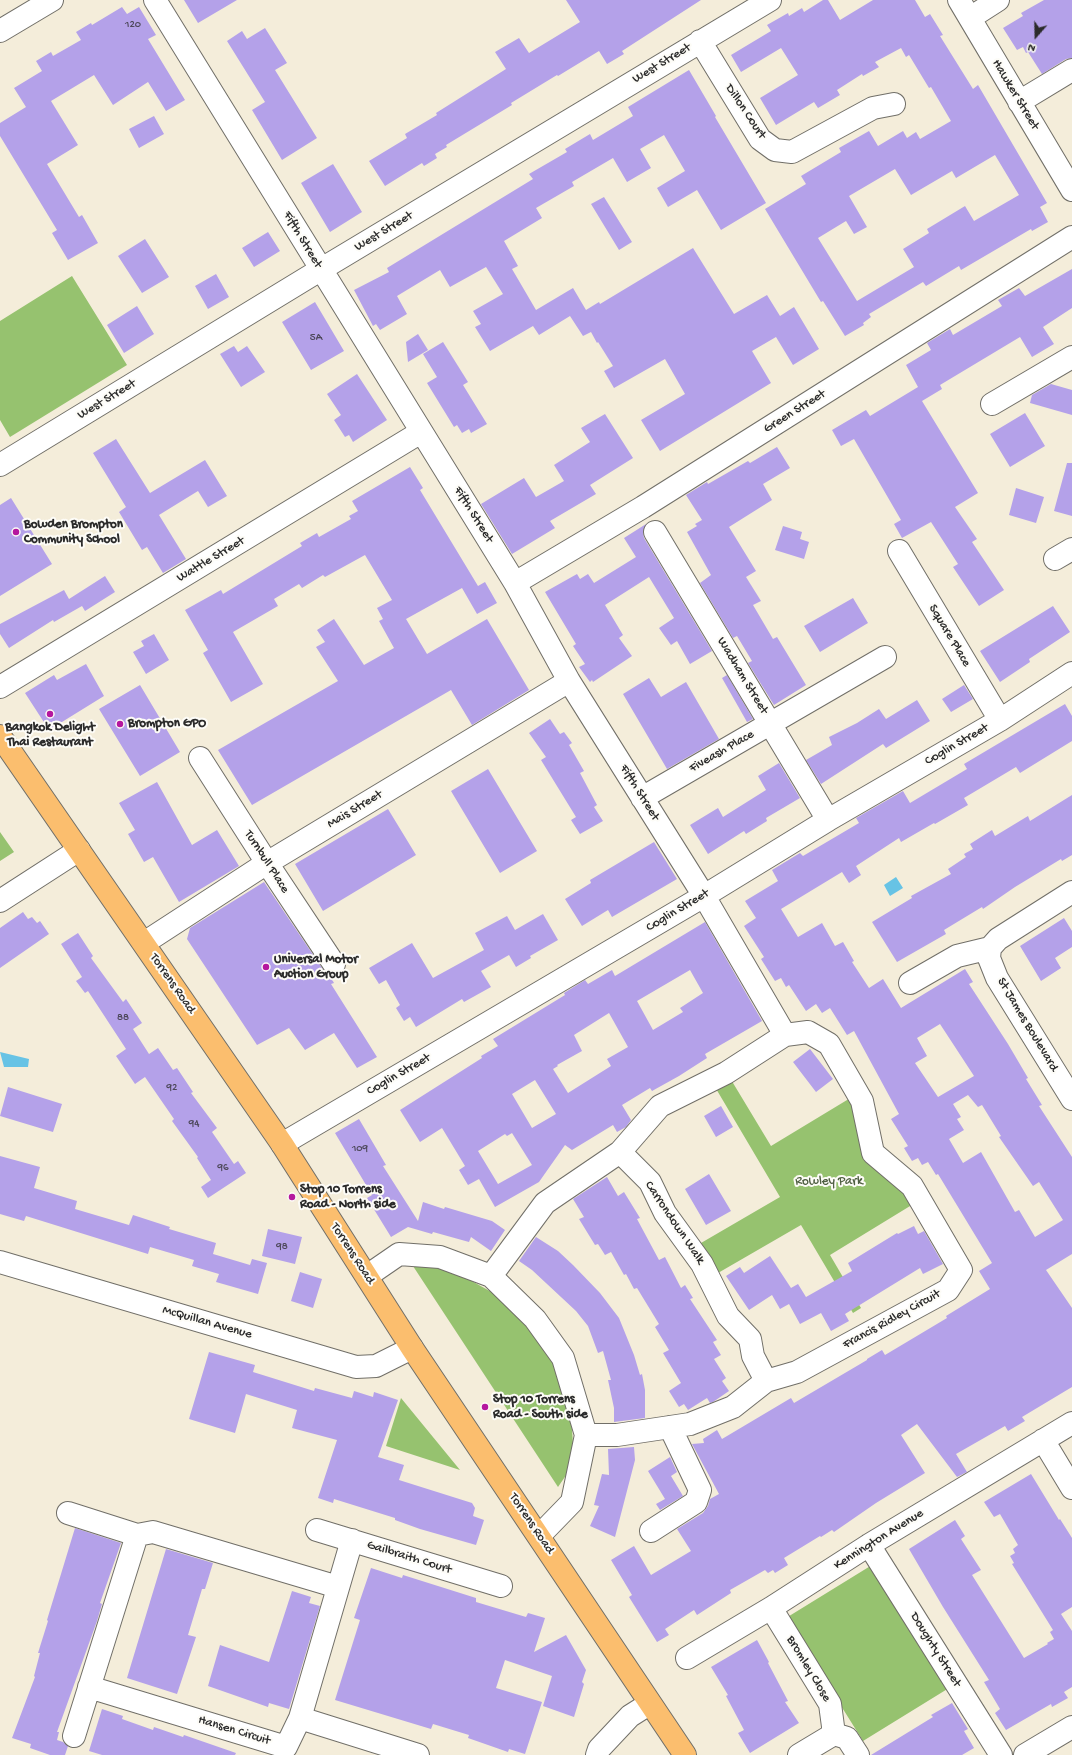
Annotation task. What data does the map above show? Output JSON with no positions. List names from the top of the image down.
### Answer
{
  "streets": {
    "main road": ["Torrens Road"],
    "street": [
      "West Street",
      "Hawker Street",
      "Dillon Court",
      "Fifth Street",
      "Green Street",
      "Wattle Street",
      "Square Place",
      "Wadham Street",
      "Coglin Street",
      "Fiveash Place",
      "Mais Street",
      "Turnbull Place",
      "St James Boulevard",
      "Carrondown Walk",
      "Francis Ridley Circuit",
      "McQuillan Avenue",
      "Kennington Avenue",
      "Gailbraith Court",
      "Doughty Street",
      "Bromley Close",
      "Hansen Circuit"
    ]
  },
  "crossings": [
    ["West Street", "Dillon Court"],
    ["West Street", "Fifth Street"],
    ["Fifth Street", "Green Street"],
    ["Fifth Street", "Wattle Street"],
    ["Fifth Street", "Coglin Street"],
    ["Fifth Street", "Fiveash Place"],
    ["Fifth Street", "Mais Street"],
    ["Fifth Street", "Francis Ridley Circuit"],
    ["Square Place", "Coglin Street"],
    ["Wadham Street", "Coglin Street"],
    ["Wadham Street", "Fiveash Place"],
    ["Coglin Street", "Torrens Road"],
    ["Mais Street", "Turnbull Place"],
    ["Mais Street", "Torrens Road"],
    ["Torrens Road", "McQuillan Avenue"],
    ["Carrondown Walk", "Francis Ridley Circuit"],
    ["Kennington Avenue", "Doughty Street"],
    ["Kennington Avenue", "Bromley Close"],
    ["Gailbraith Court", "Hansen Circuit"]
  ],
  "parks": ["Rowley Park"],
  "places": [
    "Bowden Brompton Community School",
    "Bangkok Delight Thai Restaurant",
    "Brompton GPO",
    "Universal Motor Auction Group",
    "Stop 10 Torrens Road - North side",
    "Stop 10 Torrens Road - South side"
  ],
  "house_numbers": [
    "120",
    "5A",
    "88",
    "92",
    "94",
    "109",
    "96",
    "98"
  ],
  "north": "bottom"
}
